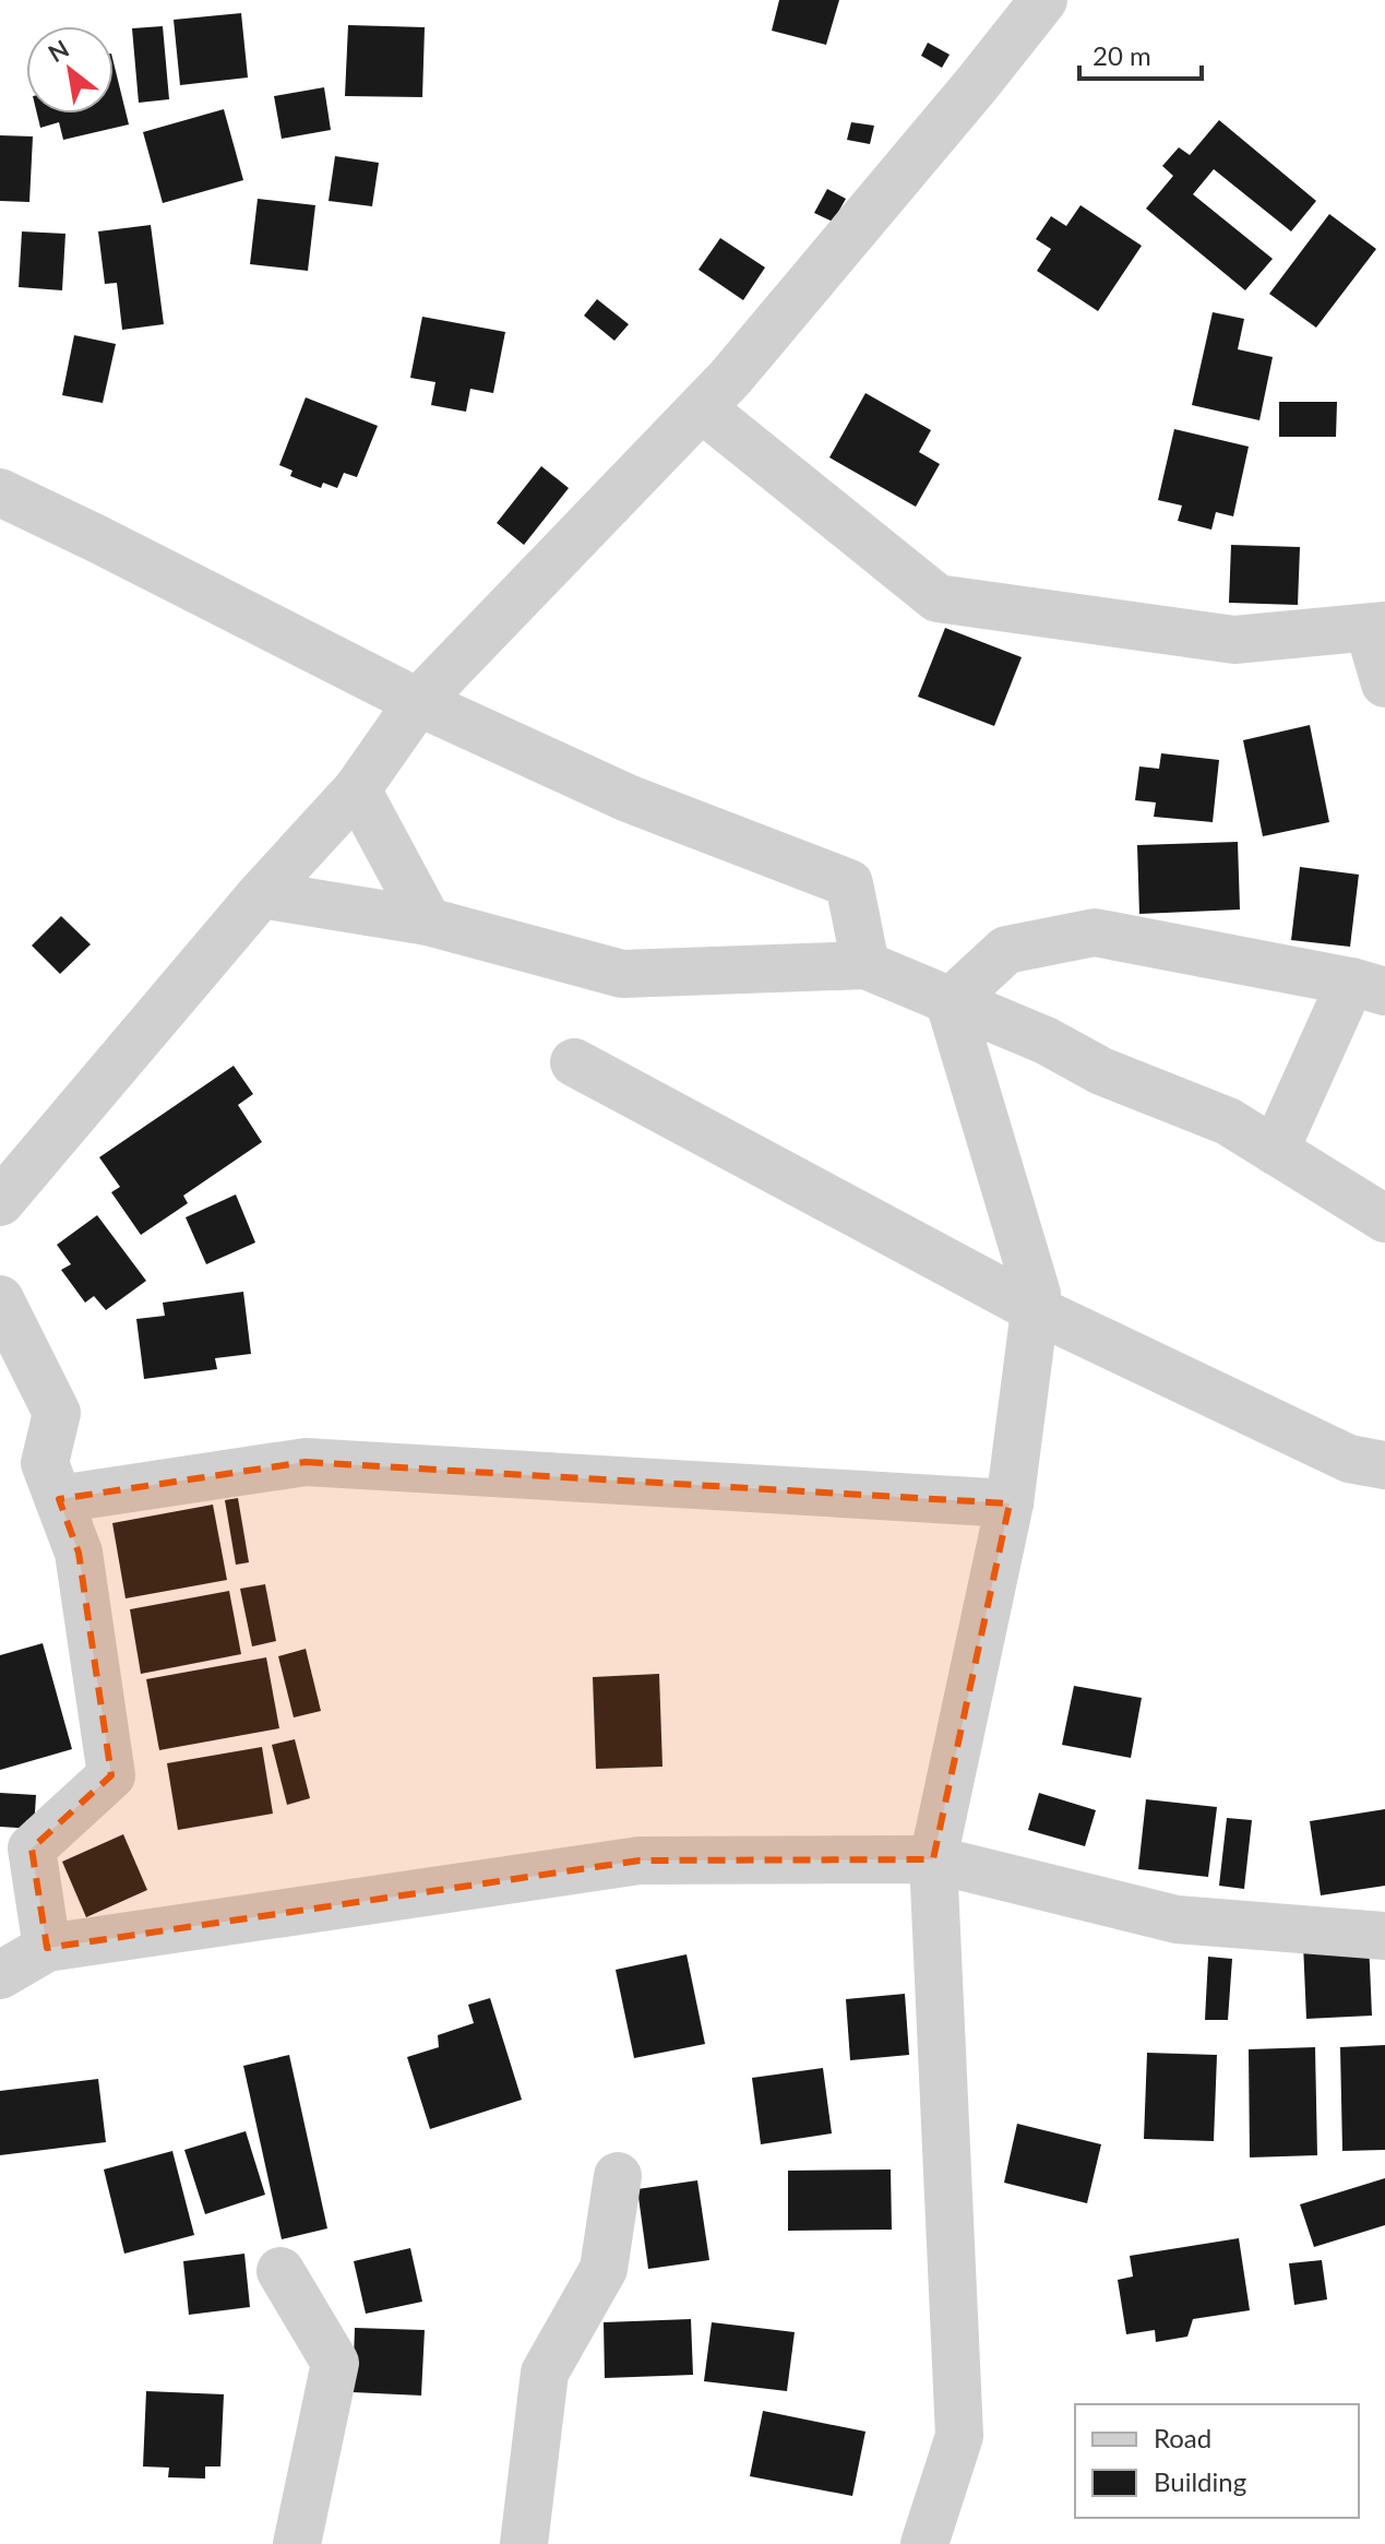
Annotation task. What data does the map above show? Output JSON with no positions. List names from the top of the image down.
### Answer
{
  "legend": ["Road", "Building"],
  "scale_bar": "20 m",
  "north": "top left"
}
